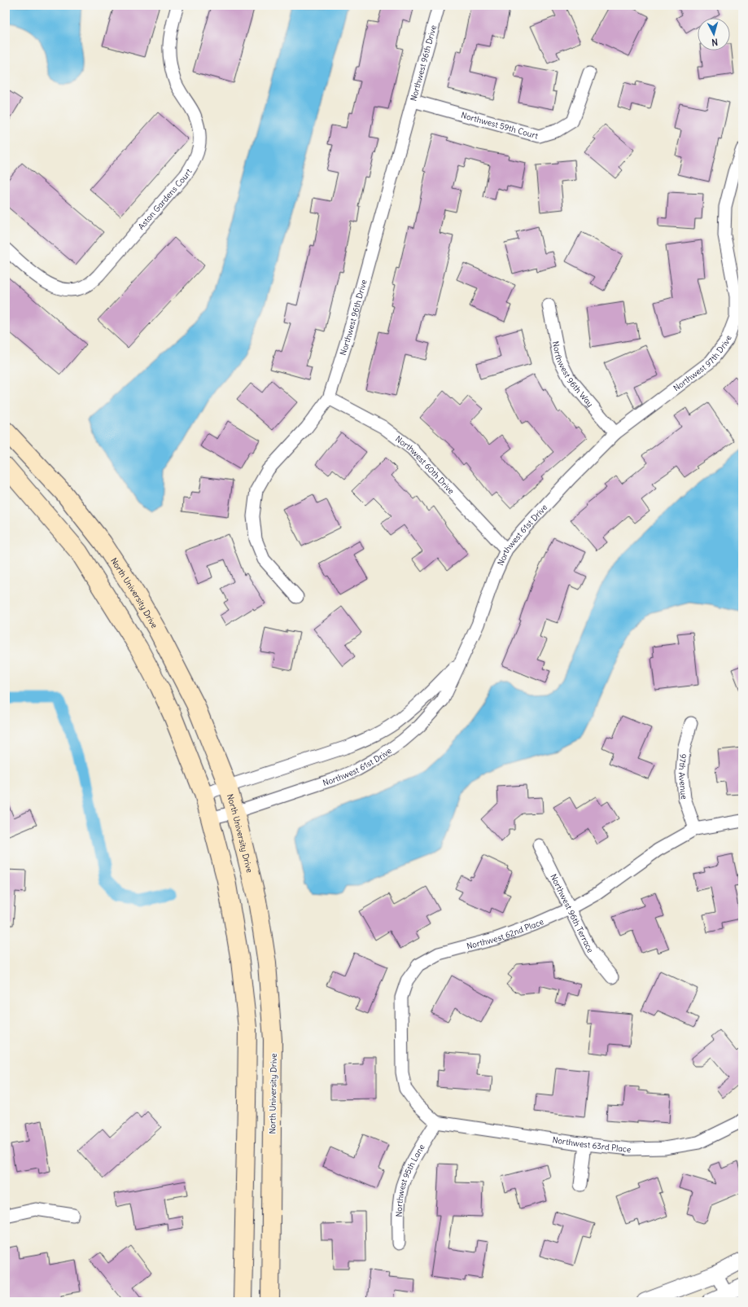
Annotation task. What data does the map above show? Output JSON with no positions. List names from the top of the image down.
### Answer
{
  "streets": {
    "main road": ["North University Drive"],
    "street": [
      "Northwest 96th Drive",
      "Northwest 59th Court",
      "Aston Gardens Court",
      "Northwest 97th Drive",
      "Northwest 96th Way",
      "Northwest 60th Drive",
      "Northwest 61st Drive",
      "97th Avenue",
      "Northwest 96th Terrace",
      "Northwest 62nd Place",
      "Northwest 63rd Place",
      "Northwest 95th Lane"
    ]
  },
  "crossings": [
    ["Northwest 96th Drive", "Northwest 59th Court"],
    ["Northwest 96th Drive", "Northwest 60th Drive"],
    ["Northwest 97th Drive", "Northwest 96th Way"],
    ["Northwest 97th Drive", "Northwest 61st Drive"],
    ["Northwest 96th Way", "Northwest 61st Drive"],
    ["Northwest 60th Drive", "Northwest 61st Drive"],
    ["Northwest 61st Drive", "North University Drive"],
    ["97th Avenue", "Northwest 62nd Place"],
    ["Northwest 96th Terrace", "Northwest 62nd Place"],
    ["Northwest 62nd Place", "Northwest 63rd Place"],
    ["Northwest 62nd Place", "Northwest 95th Lane"],
    ["Northwest 63rd Place", "Northwest 95th Lane"]
  ],
  "north": "bottom"
}
